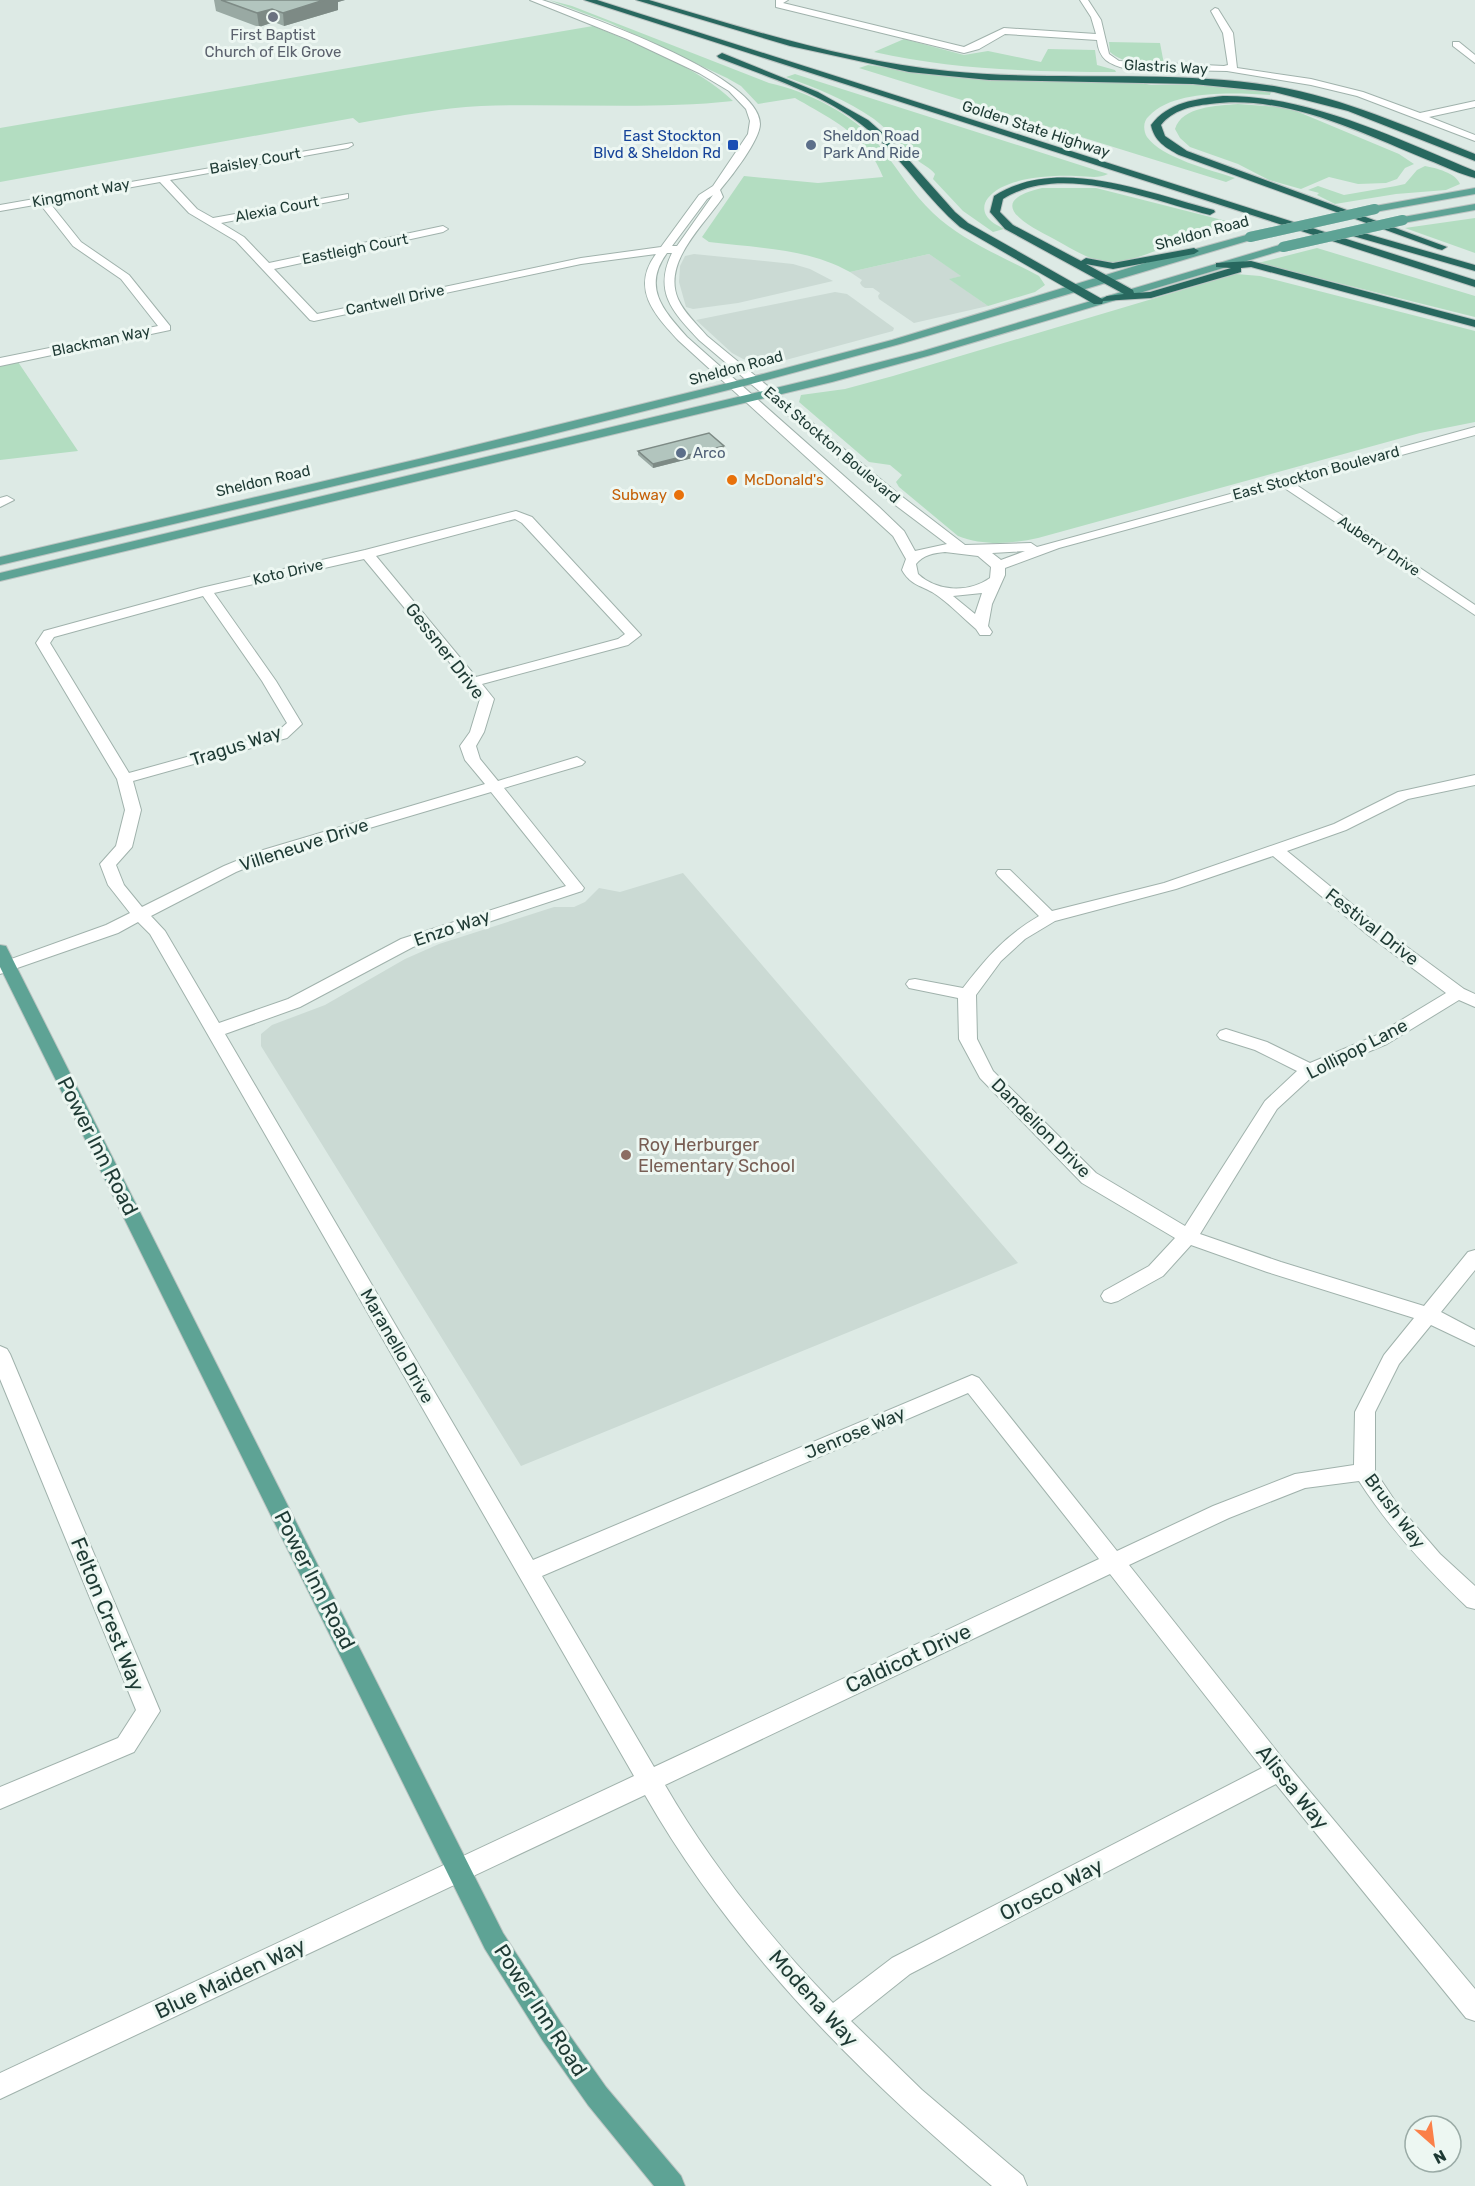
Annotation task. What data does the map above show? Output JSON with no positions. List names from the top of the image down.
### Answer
{
  "streets": {
    "highway": ["Golden State Highway"],
    "main road": ["Sheldon Road", "Power Inn Road"],
    "street": [
      "Glastris Way",
      "Baisley Court",
      "Kingmont Way",
      "Alexia Court",
      "Eastleigh Court",
      "Cantwell Drive",
      "Blackman Way",
      "East Stockton Boulevard",
      "Auberry Drive",
      "Koto Drive",
      "Gessner Drive",
      "Tragus Way",
      "Villeneuve Drive",
      "Festival Drive",
      "Enzo Way",
      "Lollipop Lane",
      "Dandelion Drive",
      "Maranello Drive",
      "Jenrose Way",
      "Brush Way",
      "Felton Crest Way",
      "Caldicot Drive",
      "Alissa Way",
      "Orosco Way",
      "Blue Maiden Way",
      "Modena Way"
    ]
  },
  "crossings": [
    ["Baisley Court", "Kingmont Way"],
    ["Baisley Court", "Cantwell Drive"],
    ["Kingmont Way", "Cantwell Drive"],
    ["Kingmont Way", "Blackman Way"],
    ["Alexia Court", "Cantwell Drive"],
    ["Sheldon Road", "East Stockton Boulevard"],
    ["Eastleigh Court", "Cantwell Drive"],
    ["Cantwell Drive", "East Stockton Boulevard"],
    ["East Stockton Boulevard", "Auberry Drive"],
    ["Koto Drive", "Gessner Drive"],
    ["Koto Drive", "Tragus Way"],
    ["Koto Drive", "Villeneuve Drive"],
    ["Koto Drive", "Maranello Drive"],
    ["Gessner Drive", "Villeneuve Drive"],
    ["Gessner Drive", "Enzo Way"],
    ["Villeneuve Drive", "Enzo Way"],
    ["Villeneuve Drive", "Power Inn Road"],
    ["Villeneuve Drive", "Maranello Drive"],
    ["Festival Drive", "Lollipop Lane"],
    ["Enzo Way", "Maranello Drive"],
    ["Lollipop Lane", "Dandelion Drive"],
    ["Dandelion Drive", "Brush Way"],
    ["Power Inn Road", "Caldicot Drive"],
    ["Power Inn Road", "Blue Maiden Way"],
    ["Maranello Drive", "Jenrose Way"],
    ["Maranello Drive", "Caldicot Drive"],
    ["Maranello Drive", "Modena Way"],
    ["Jenrose Way", "Caldicot Drive"],
    ["Jenrose Way", "Alissa Way"],
    ["Brush Way", "Caldicot Drive"],
    ["Caldicot Drive", "Alissa Way"],
    ["Caldicot Drive", "Blue Maiden Way"],
    ["Caldicot Drive", "Modena Way"],
    ["Alissa Way", "Orosco Way"],
    ["Orosco Way", "Modena Way"]
  ],
  "places": {
    "other": [
      "First Baptist Church of Elk Grove",
      "Sheldon Road Park And Ride",
      "Arco",
      "McDonald's",
      "Subway",
      "Roy Herburger Elementary School"
    ],
    "transit": ["East Stockton Blvd & Sheldon Rd"]
  },
  "north": "bottom right"
}
